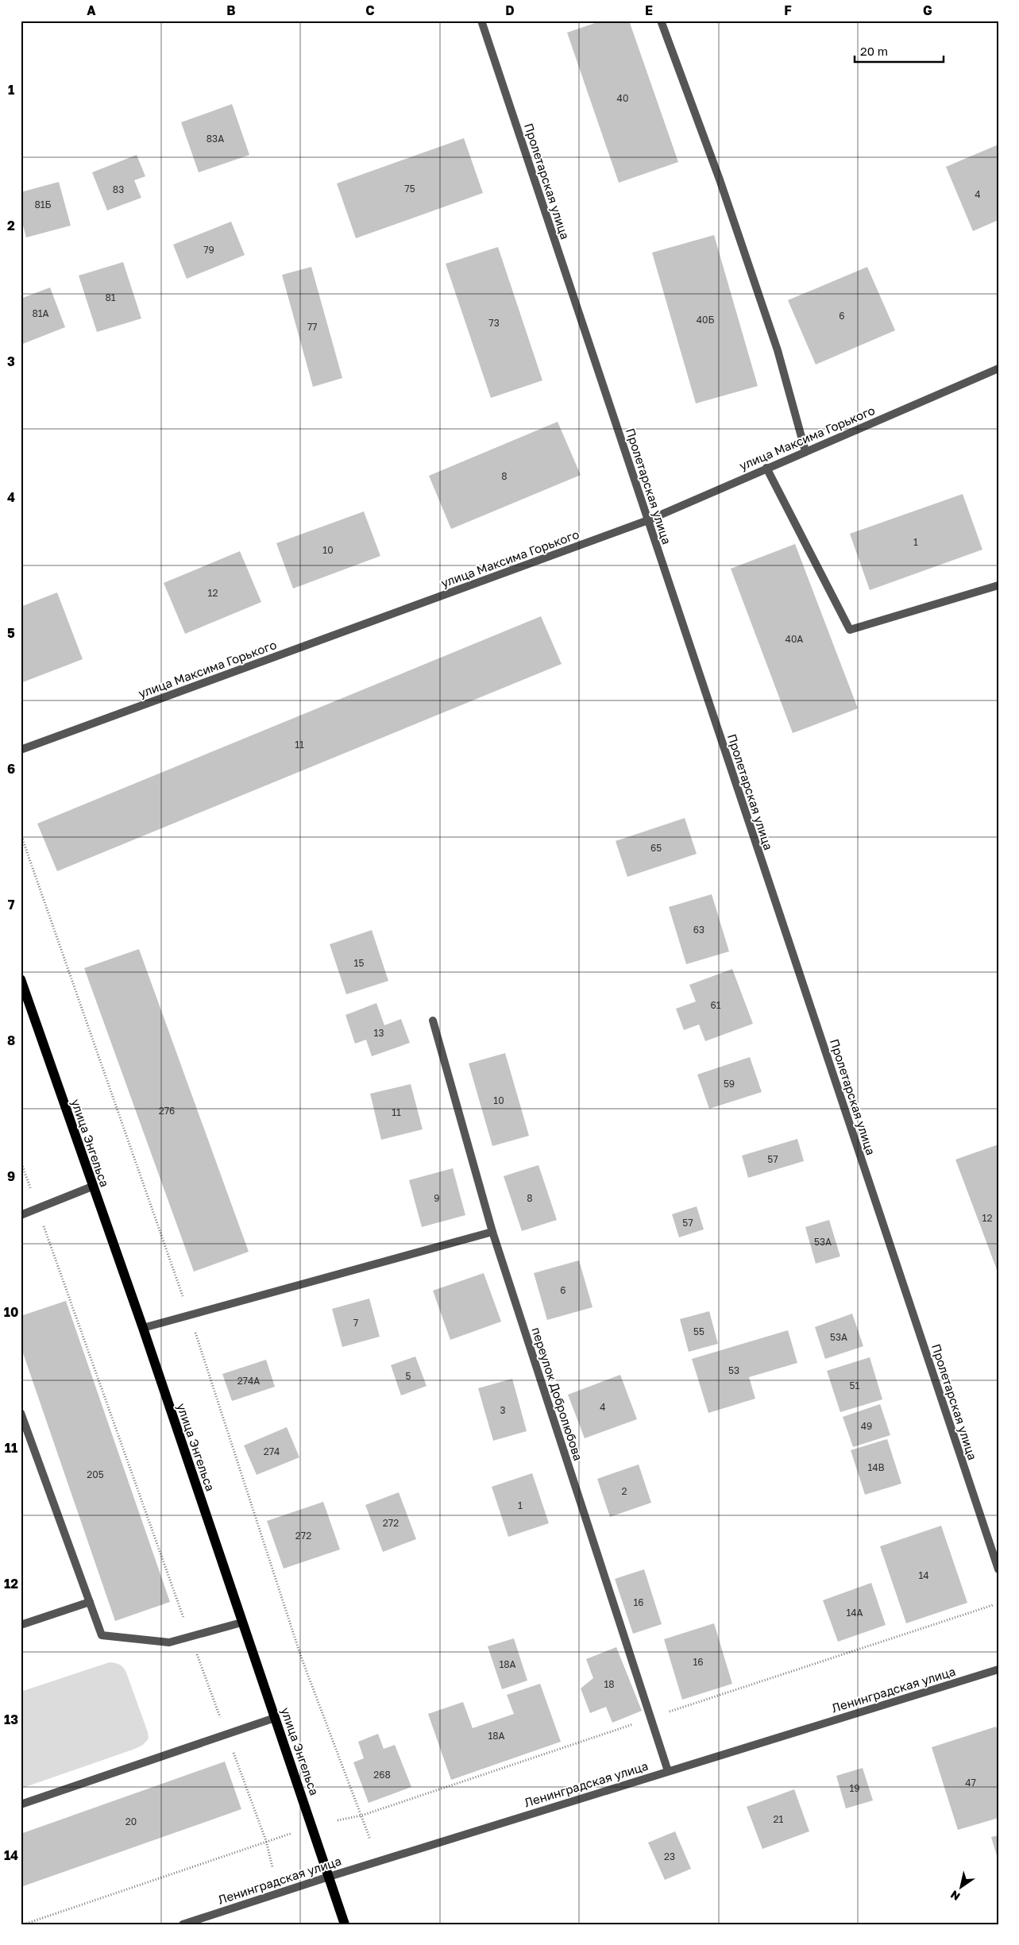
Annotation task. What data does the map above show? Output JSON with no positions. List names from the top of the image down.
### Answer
{
  "streets": {
    "main road": ["улица Энгельса"],
    "street": [
      "Пролетарская улица",
      "улица Максима Горького",
      "переулок Добролюбова",
      "Ленинградская улица"
    ]
  },
  "crossings": [
    ["Пролетарская улица", "улица Максима Горького"],
    ["улица Энгельса", "Ленинградская улица"],
    ["переулок Добролюбова", "Ленинградская улица"]
  ],
  "house_numbers": [
    "40",
    "83А",
    "75",
    "83",
    "4",
    "81Б",
    "79",
    "81",
    "81А",
    "6",
    "40Б",
    "73",
    "77",
    "8",
    "1",
    "10",
    "12",
    "40А",
    "11",
    "65",
    "63",
    "15",
    "61",
    "13",
    "59",
    "10",
    "276",
    "11",
    "57",
    "9",
    "8",
    "12",
    "57",
    "53А",
    "6",
    "7",
    "55",
    "53А",
    "53",
    "5",
    "274А",
    "51",
    "4",
    "3",
    "49",
    "274",
    "14В",
    "205",
    "2",
    "1",
    "272",
    "272",
    "14",
    "16",
    "14А",
    "16",
    "18А",
    "18",
    "18А",
    "268",
    "47",
    "19",
    "21",
    "20",
    "23"
  ],
  "scale_bar": "20 m",
  "north": "bottom left",
  "grid": {
    "columns": [
      "A",
      "B",
      "C",
      "D",
      "E",
      "F",
      "G"
    ],
    "rows": [
      "1",
      "2",
      "3",
      "4",
      "5",
      "6",
      "7",
      "8",
      "9",
      "10",
      "11",
      "12",
      "13",
      "14"
    ]
  }
}
